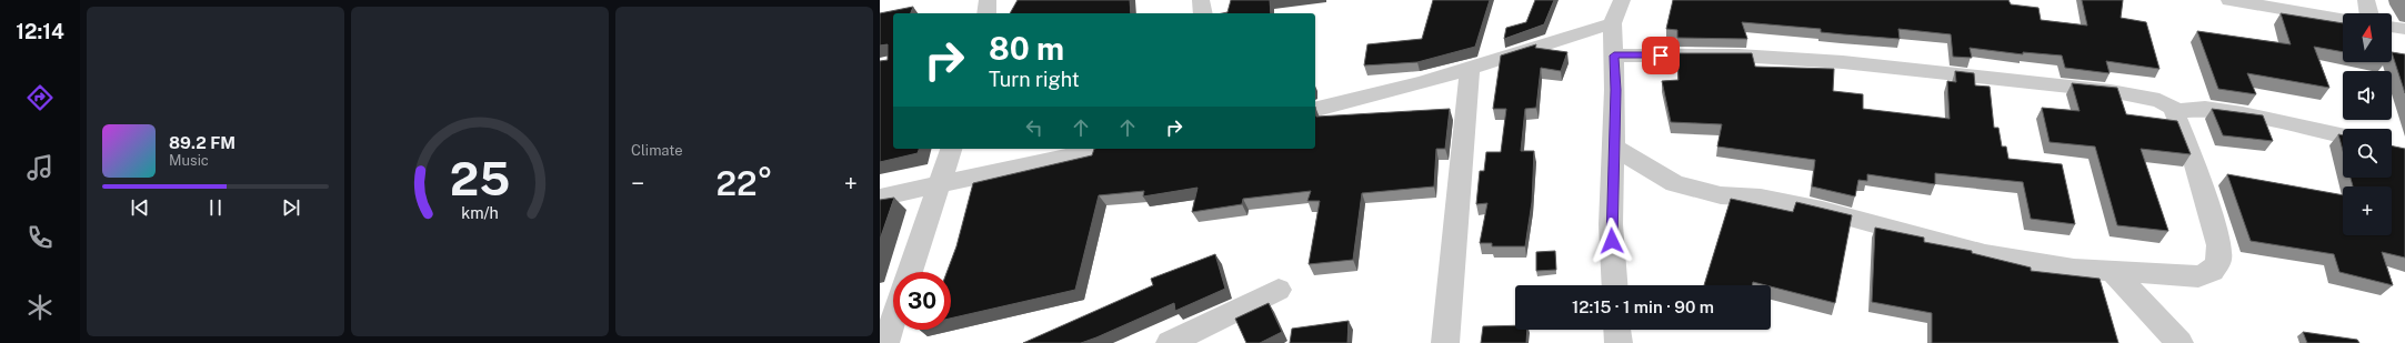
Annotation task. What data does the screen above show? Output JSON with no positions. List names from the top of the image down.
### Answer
{
  "north": "top",
  "page": {
    "tabs": "12:14",
    "tile": "Climate",
    "map_buttons": "+",
    "turn": ["80 m", "Turn right"],
    "song": ["89.2 FM", "Music"],
    "heat": ["−", "22°", "+"],
    "limit": "30",
    "trip": "12:15 · 1 min · 90 m",
    "gauge": ["25", "km/h"]
  }
}
